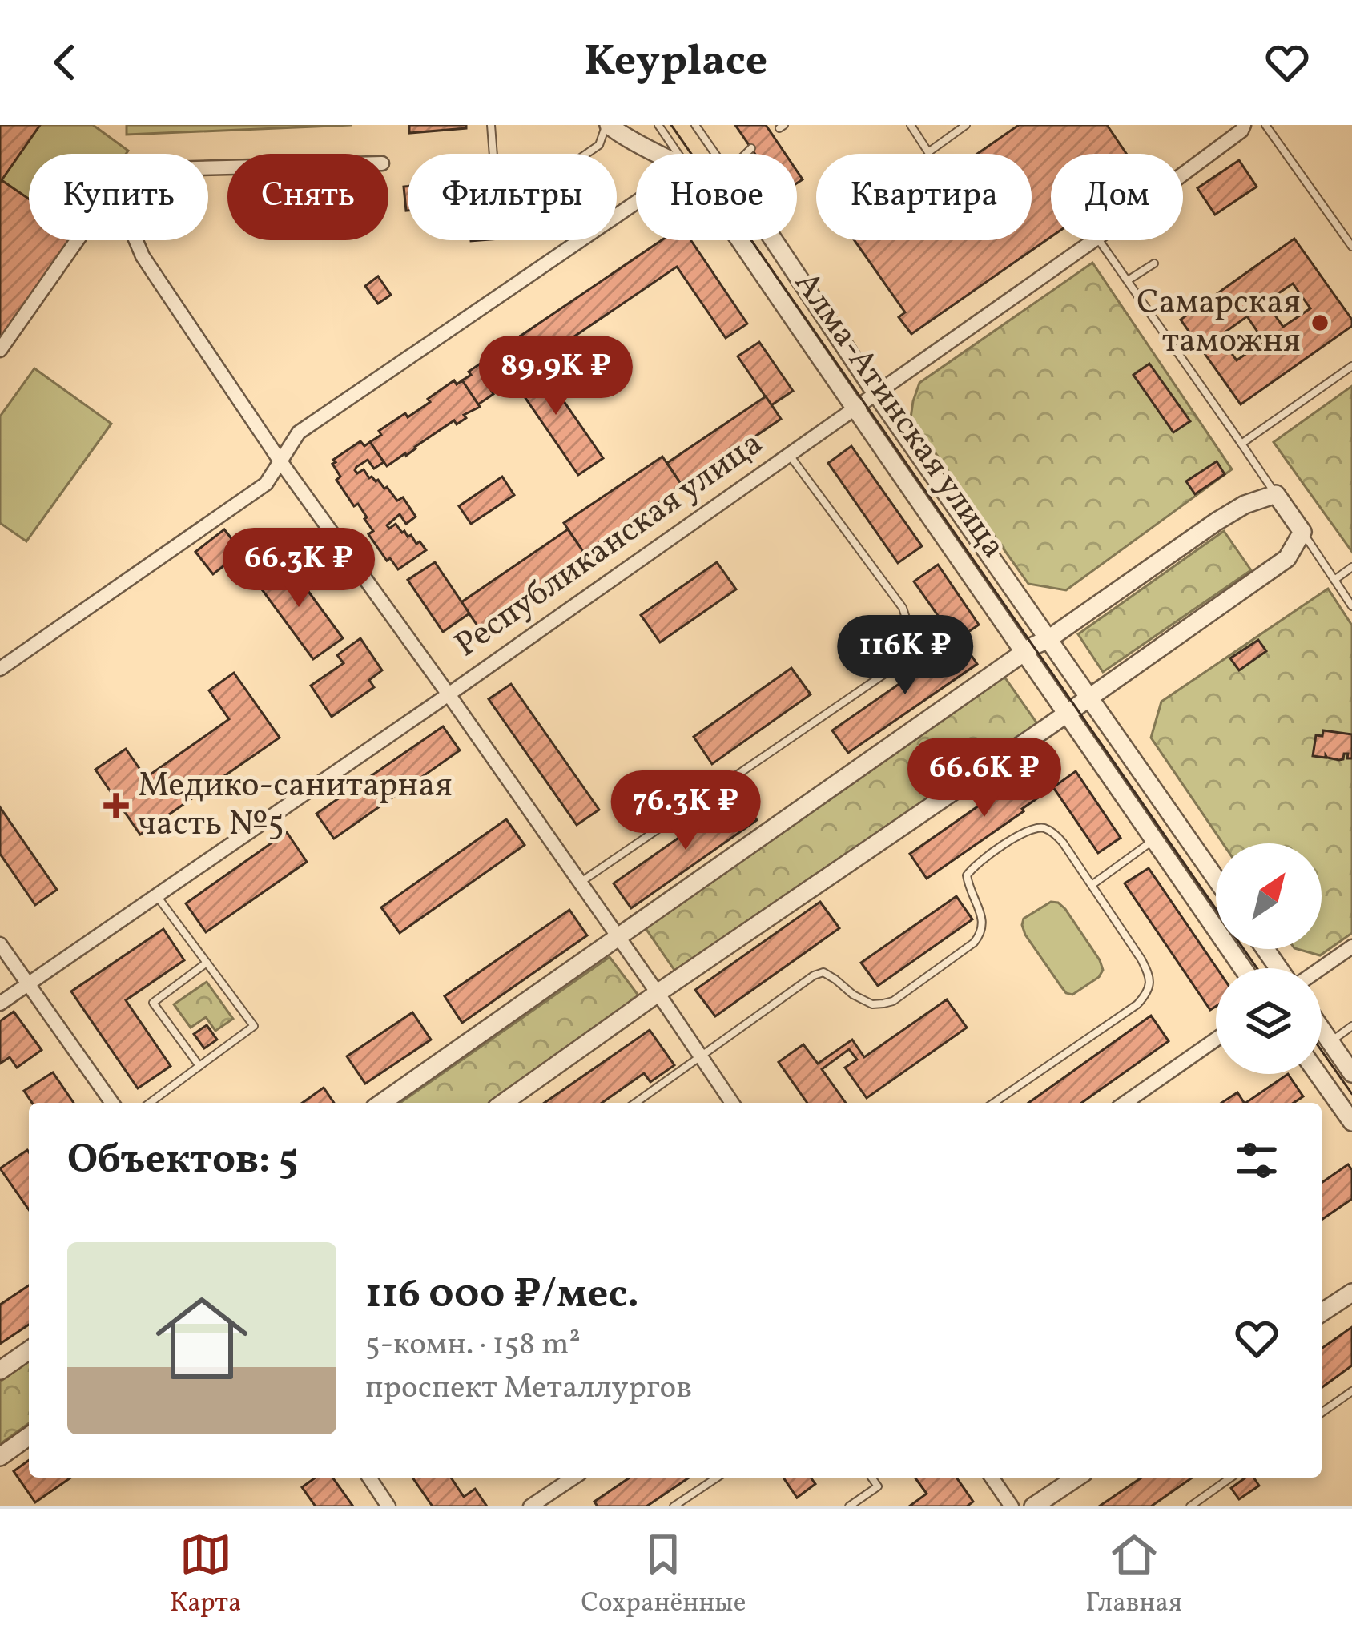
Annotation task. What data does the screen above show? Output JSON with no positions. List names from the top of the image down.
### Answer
{
  "streets": {
    "street": ["Алма-Атинская улица", "Республиканская улица"]
  },
  "crossings": [
    ["Алма-Атинская улица", "Республиканская улица"]
  ],
  "places": {
    "other": ["Самарская таможня"],
    "health": ["Медико-санитарная часть №5"]
  },
  "north": "top right",
  "page": {
    "header": "Keyplace",
    "chip": [
      "Купить",
      "Снять",
      "Фильтры",
      "Новое",
      "Квартира",
      "Дом"
    ],
    "price": [
      "89.9K ₽",
      "66.3K ₽",
      "116K ₽",
      "66.6K ₽",
      "76.3K ₽"
    ],
    "heading": "Объектов: 5",
    "list": [
      {
        "name": "116 000 ₽/мес.",
        "note": "5-комн. · 158 m² · проспект Металлургов"
      }
    ],
    "tabs": ["Карта", "Сохранённые", "Главная"]
  }
}
